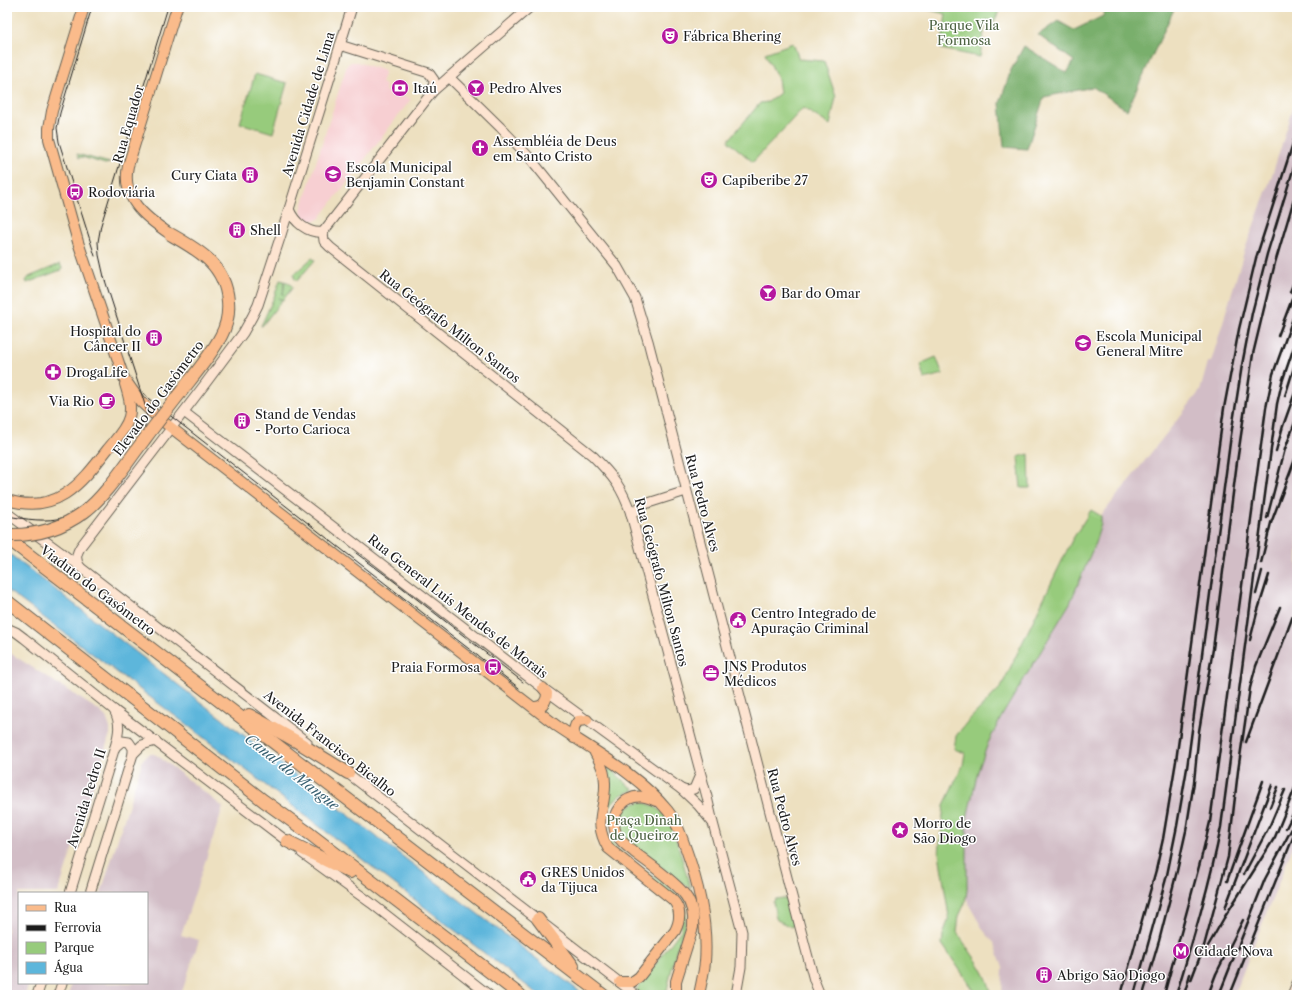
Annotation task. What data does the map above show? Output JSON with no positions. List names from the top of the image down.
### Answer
{
  "streets": {
    "highway": ["Elevado do Gasômetro", "Viaduto do Gasômetro"],
    "main road": [
      "Avenida Cidade de Lima",
      "Rua Equador",
      "Rua Geógrafo Milton Santos",
      "Rua Pedro Alves",
      "Rua General Luís Mendes de Morais",
      "Avenida Francisco Bicalho",
      "Avenida Pedro II"
    ]
  },
  "crossings": [
    ["Avenida Cidade de Lima", "Rua General Luís Mendes de Morais"],
    ["Avenida Cidade de Lima", "Avenida Francisco Bicalho"],
    ["Rua Equador", "Elevado do Gasômetro"],
    ["Rua Geógrafo Milton Santos", "Rua General Luís Mendes de Morais"],
    ["Elevado do Gasômetro", "Viaduto do Gasômetro"]
  ],
  "water": ["Canal do Mangue"],
  "parks": ["Parque Vila Formosa", "Praça Dinah de Queiroz"],
  "places": {
    "theatre": ["Fábrica Bhering", "Capiberibe 27"],
    "bank": ["Itaú"],
    "bar": ["Pedro Alves", "Bar do Omar"],
    "church": ["Assembléia de Deus em Santo Cristo"],
    "school or university": ["Escola Municipal Benjamin Constant", "Escola Municipal General Mitre"],
    "building": [
      "Cury Ciata",
      "Shell",
      "Hospital do Câncer II",
      "Stand de Vendas - Porto Carioca",
      "Abrigo São Diogo"
    ],
    "bus stop": ["Rodoviária", "Praia Formosa"],
    "pharmacy": ["DrogaLife"],
    "cafe": ["Via Rio"],
    "public building": ["Centro Integrado de Apuração Criminal", "GRES Unidos da Tijuca"],
    "office": ["JNS Produtos Médicos"],
    "place": ["Morro de São Diogo"],
    "metro station": ["Cidade Nova"]
  },
  "legend": [
    "Rua",
    "Ferrovia",
    "Parque",
    "Água"
  ]
}
